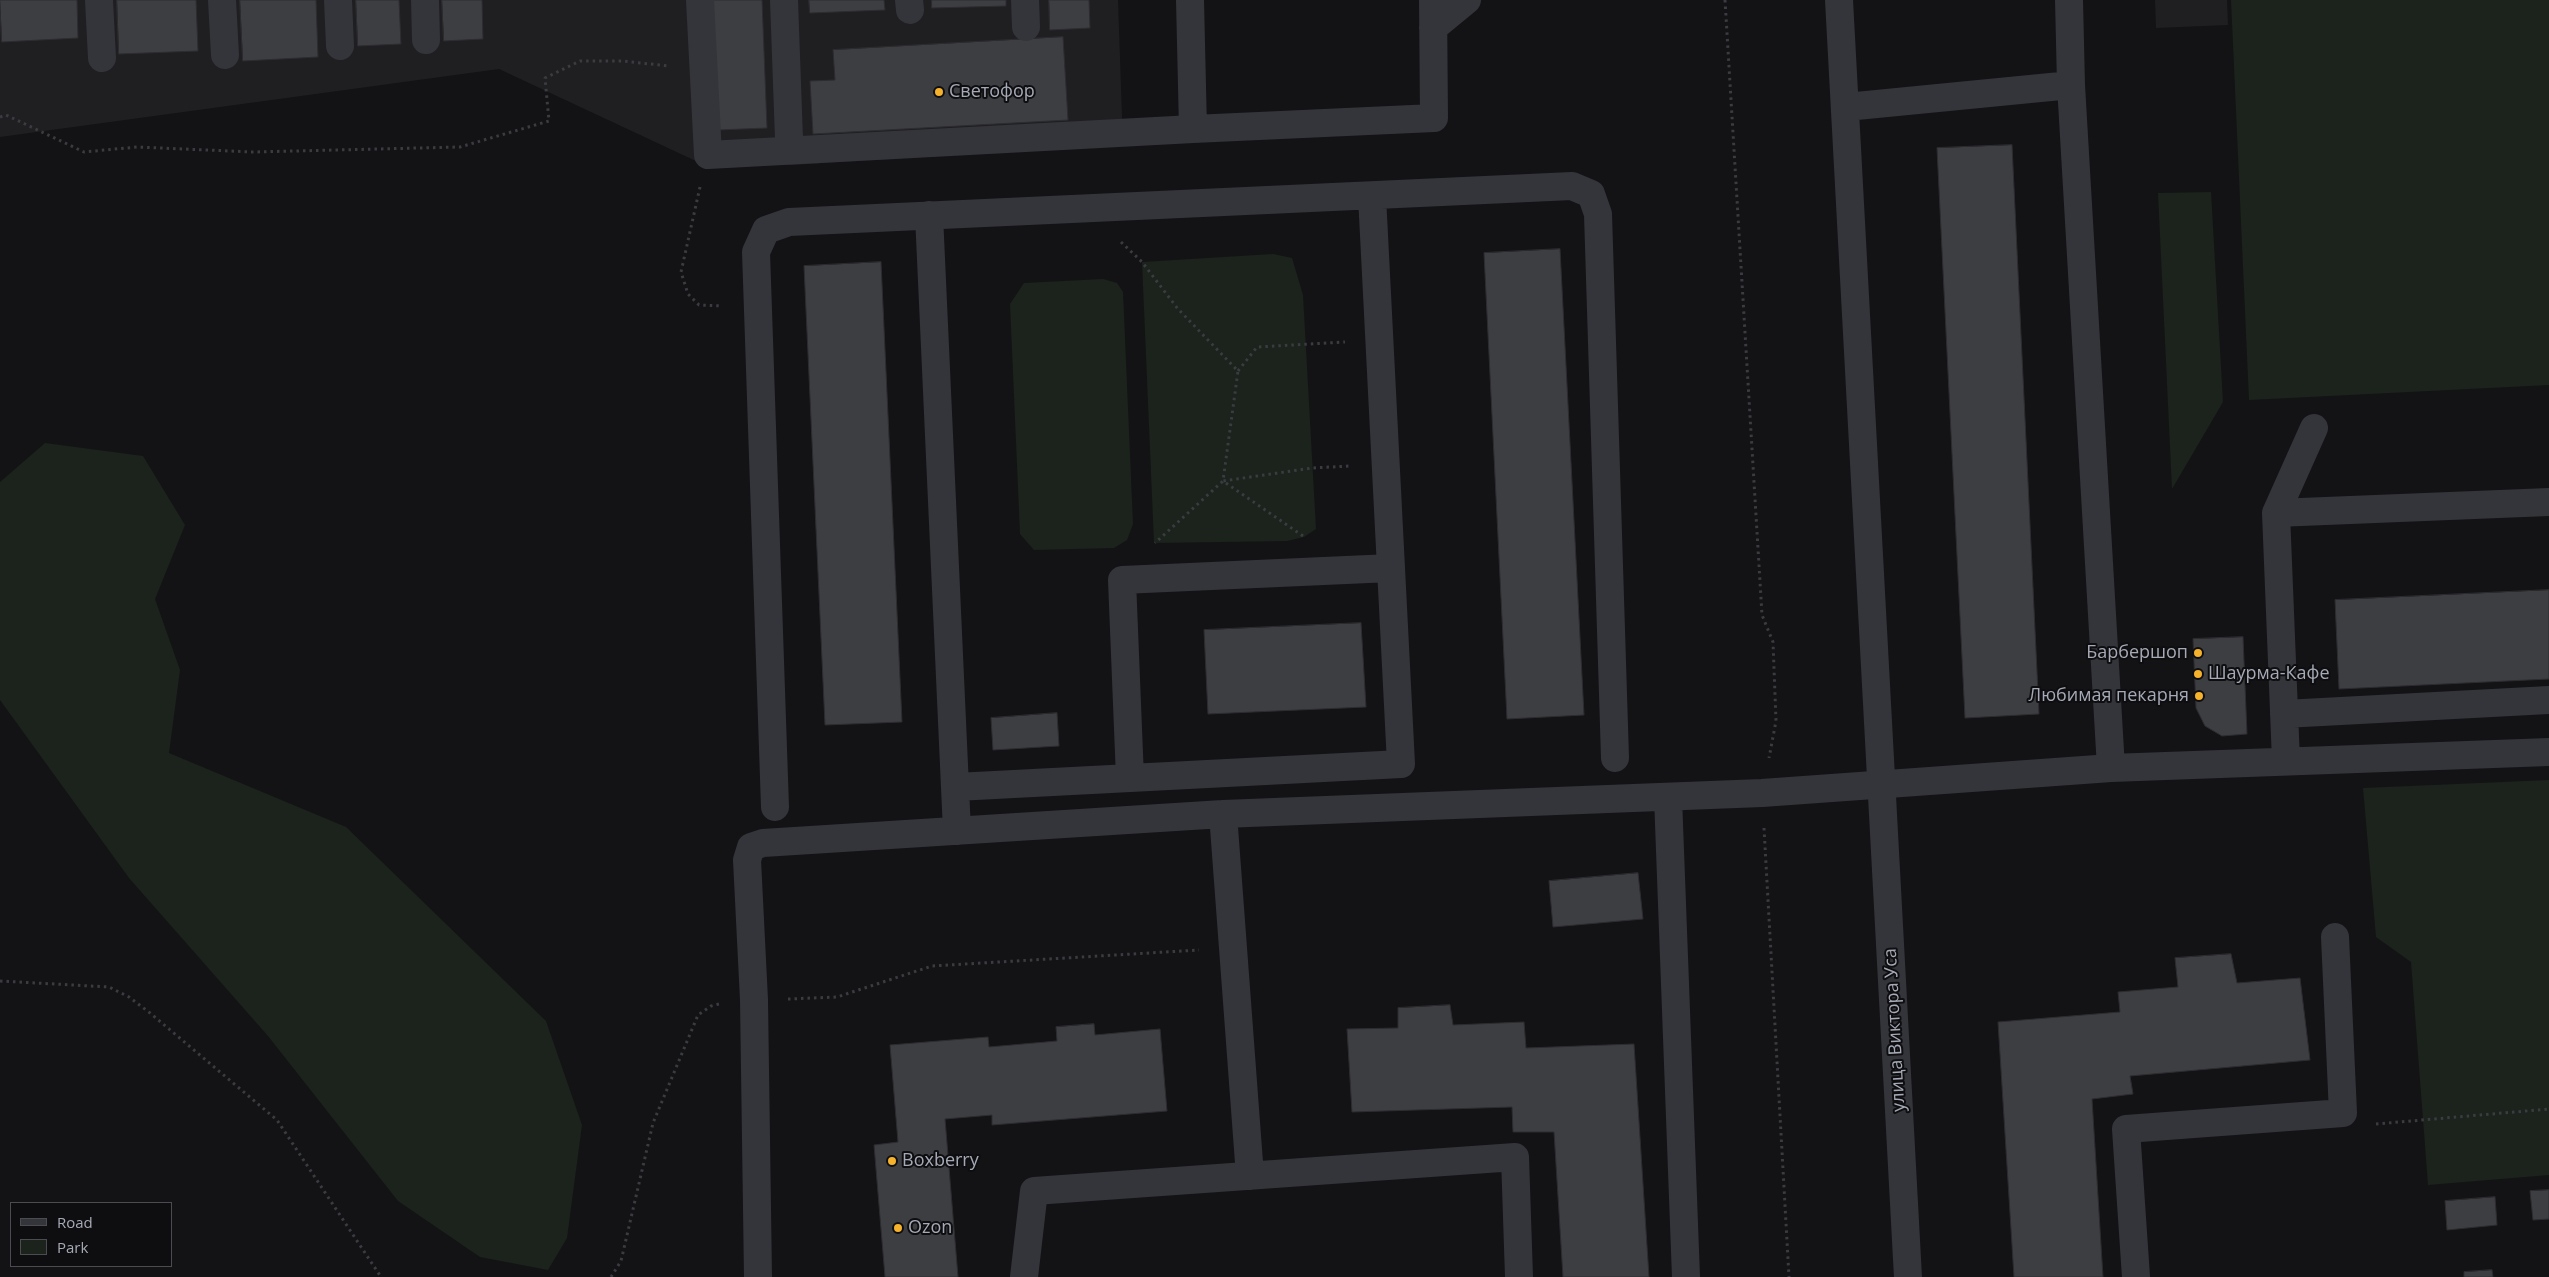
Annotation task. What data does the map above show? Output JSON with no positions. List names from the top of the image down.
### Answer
{
  "streets": {
    "street": ["улица Виктора Уса"]
  },
  "places": [
    "Светофор",
    "Барбершоп",
    "Шаурма-Кафе",
    "Любимая пекарня",
    "Boxberry",
    "Ozon"
  ],
  "legend": ["Road", "Park"]
}
